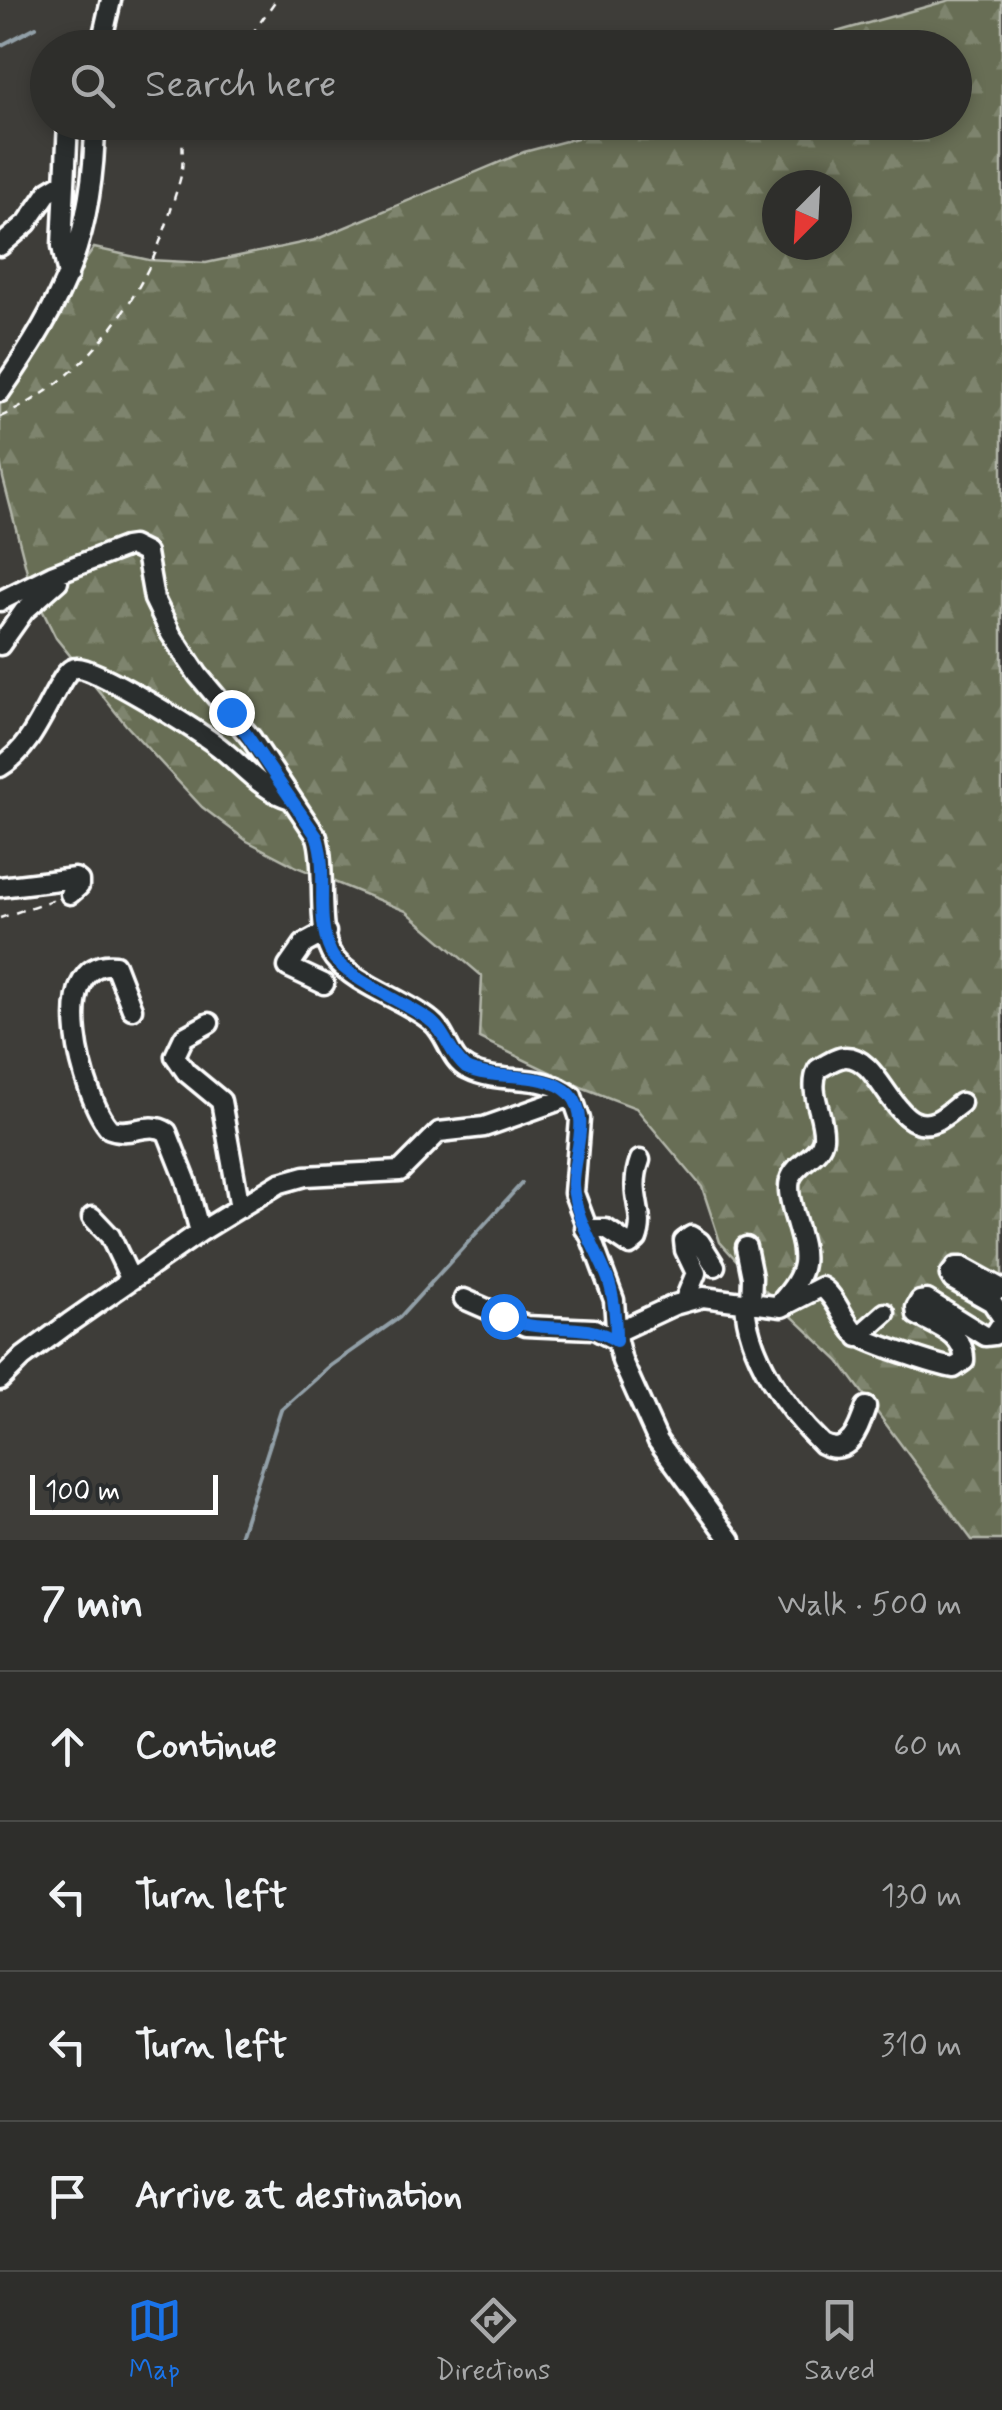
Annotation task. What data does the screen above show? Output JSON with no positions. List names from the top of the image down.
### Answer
{
  "scale_bar": "100 m",
  "north": "bottom left",
  "page": {
    "search": "Search here",
    "scale": "100 m",
    "heading": ["7 min", "Walk · 500 m"],
    "list": [
      ["Continue", "60 m"],
      ["Turn left", "130 m"],
      ["Turn left", "310 m"],
      "Arrive at destination"
    ],
    "nav": ["Map", "Directions", "Saved"]
  }
}
